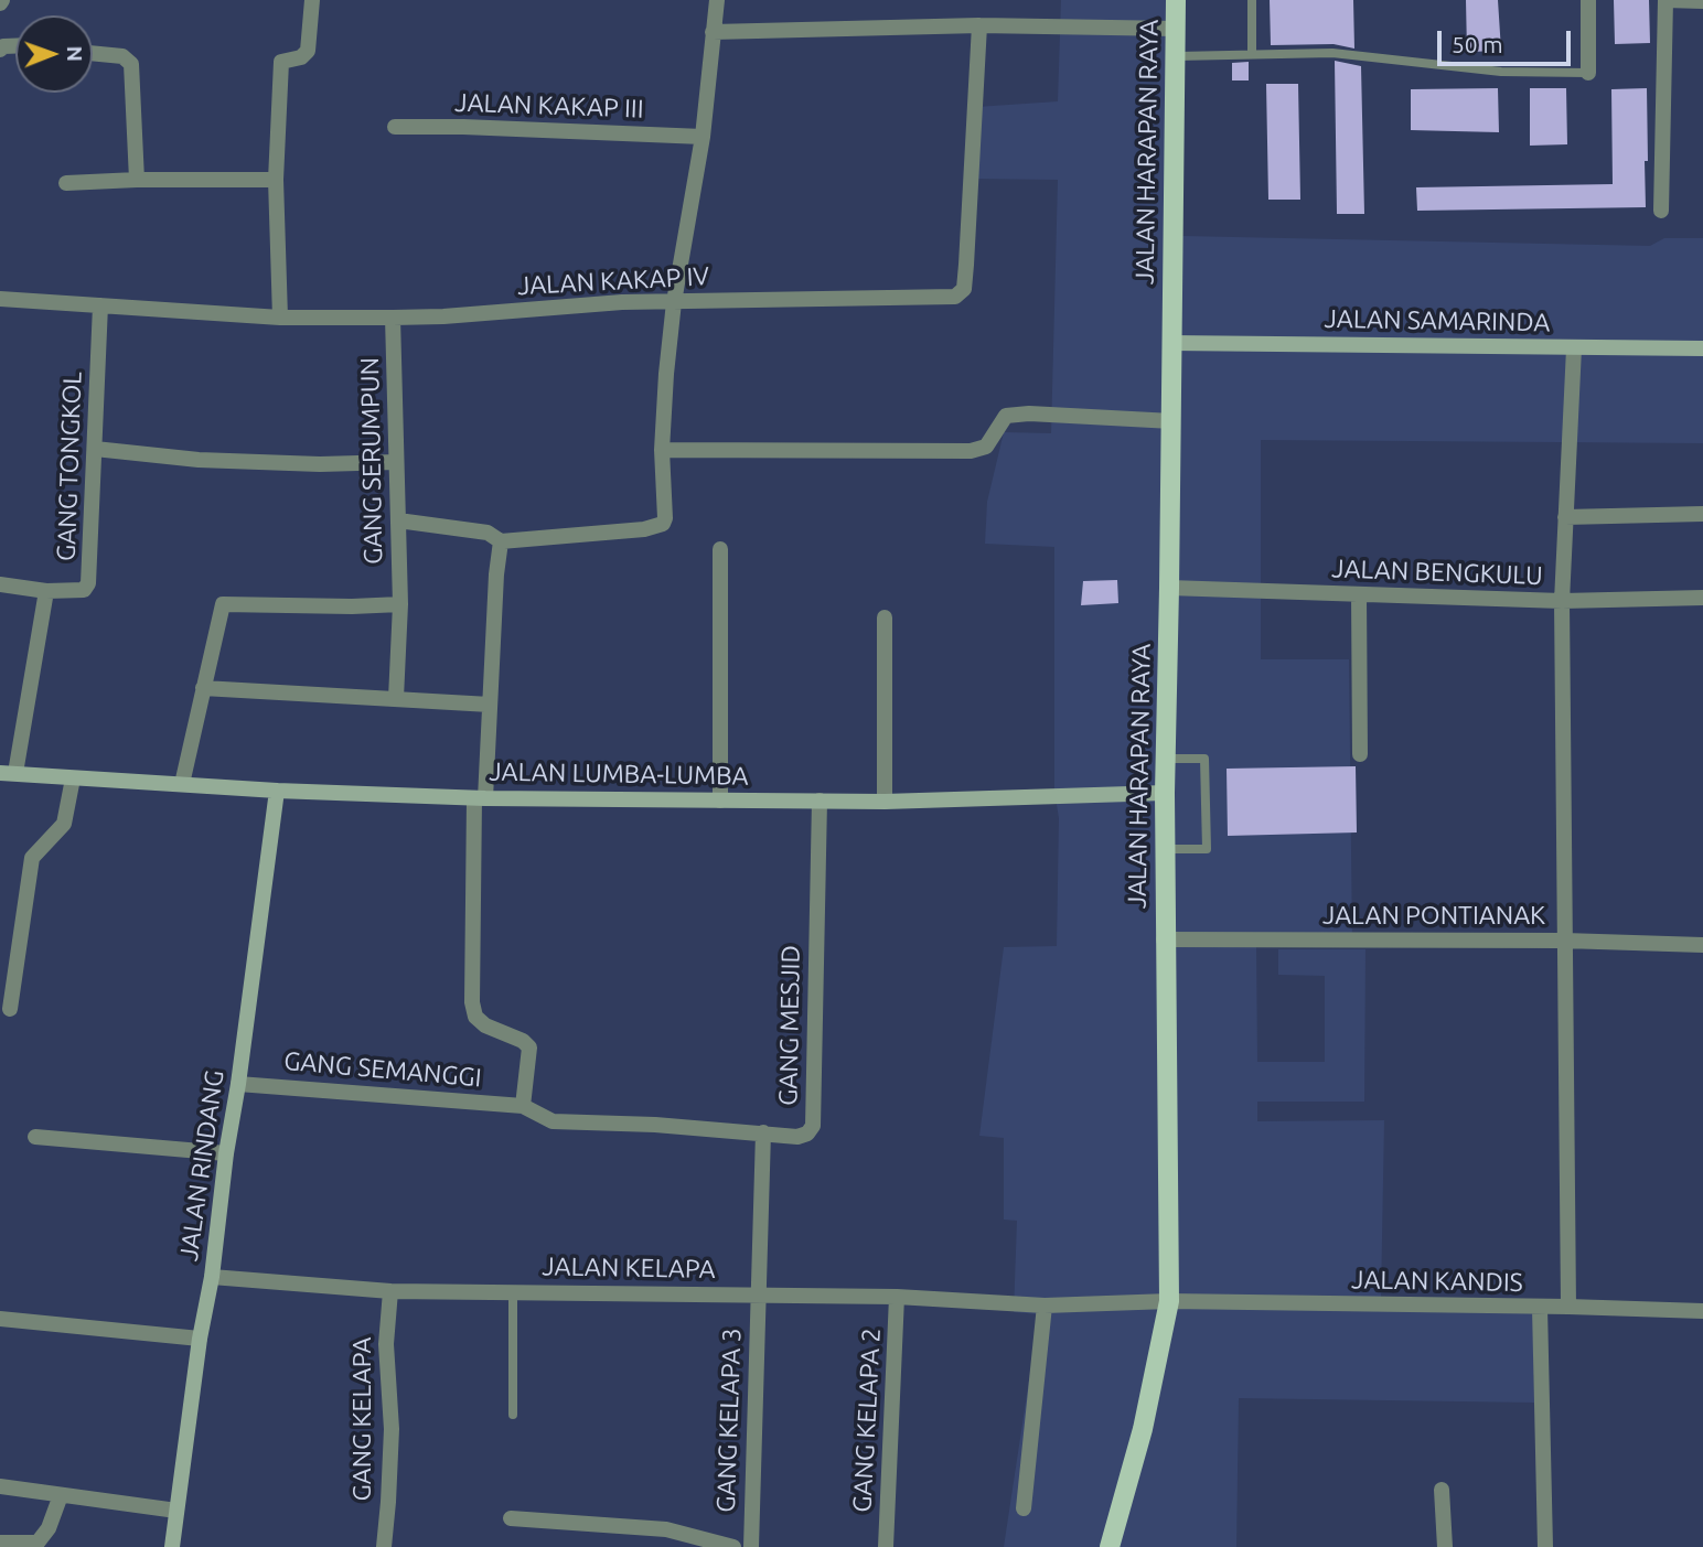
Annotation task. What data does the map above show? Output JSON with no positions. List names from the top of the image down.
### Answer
{
  "streets": {
    "main road": ["JALAN HARAPAN RAYA"],
    "street": [
      "JALAN KAKAP III",
      "JALAN KAKAP IV",
      "JALAN SAMARINDA",
      "GANG SERUMPUN",
      "GANG TONGKOL",
      "JALAN BENGKULU",
      "JALAN LUMBA-LUMBA",
      "JALAN PONTIANAK",
      "GANG MESJID",
      "GANG SEMANGGI",
      "JALAN RINDANG",
      "JALAN KELAPA",
      "JALAN KANDIS",
      "GANG KELAPA",
      "GANG KELAPA 3",
      "GANG KELAPA 2"
    ]
  },
  "crossings": [
    ["JALAN HARAPAN RAYA", "JALAN SAMARINDA"],
    ["JALAN HARAPAN RAYA", "JALAN BENGKULU"],
    ["JALAN HARAPAN RAYA", "JALAN LUMBA-LUMBA"],
    ["JALAN HARAPAN RAYA", "JALAN PONTIANAK"],
    ["JALAN HARAPAN RAYA", "JALAN KELAPA"],
    ["JALAN HARAPAN RAYA", "JALAN KANDIS"],
    ["JALAN KAKAP IV", "GANG SERUMPUN"],
    ["JALAN KAKAP IV", "GANG TONGKOL"],
    ["GANG TONGKOL", "JALAN LUMBA-LUMBA"],
    ["JALAN LUMBA-LUMBA", "GANG MESJID"],
    ["JALAN LUMBA-LUMBA", "GANG SEMANGGI"],
    ["JALAN LUMBA-LUMBA", "JALAN RINDANG"],
    ["GANG MESJID", "GANG SEMANGGI"],
    ["GANG MESJID", "JALAN KELAPA"],
    ["GANG MESJID", "GANG KELAPA 3"],
    ["GANG SEMANGGI", "JALAN RINDANG"],
    ["JALAN RINDANG", "JALAN KELAPA"],
    ["JALAN KELAPA", "JALAN KANDIS"],
    ["JALAN KELAPA", "GANG KELAPA"],
    ["JALAN KELAPA", "GANG KELAPA 3"],
    ["JALAN KELAPA", "GANG KELAPA 2"]
  ],
  "scale_bar": "50 m",
  "north": "right"
}
